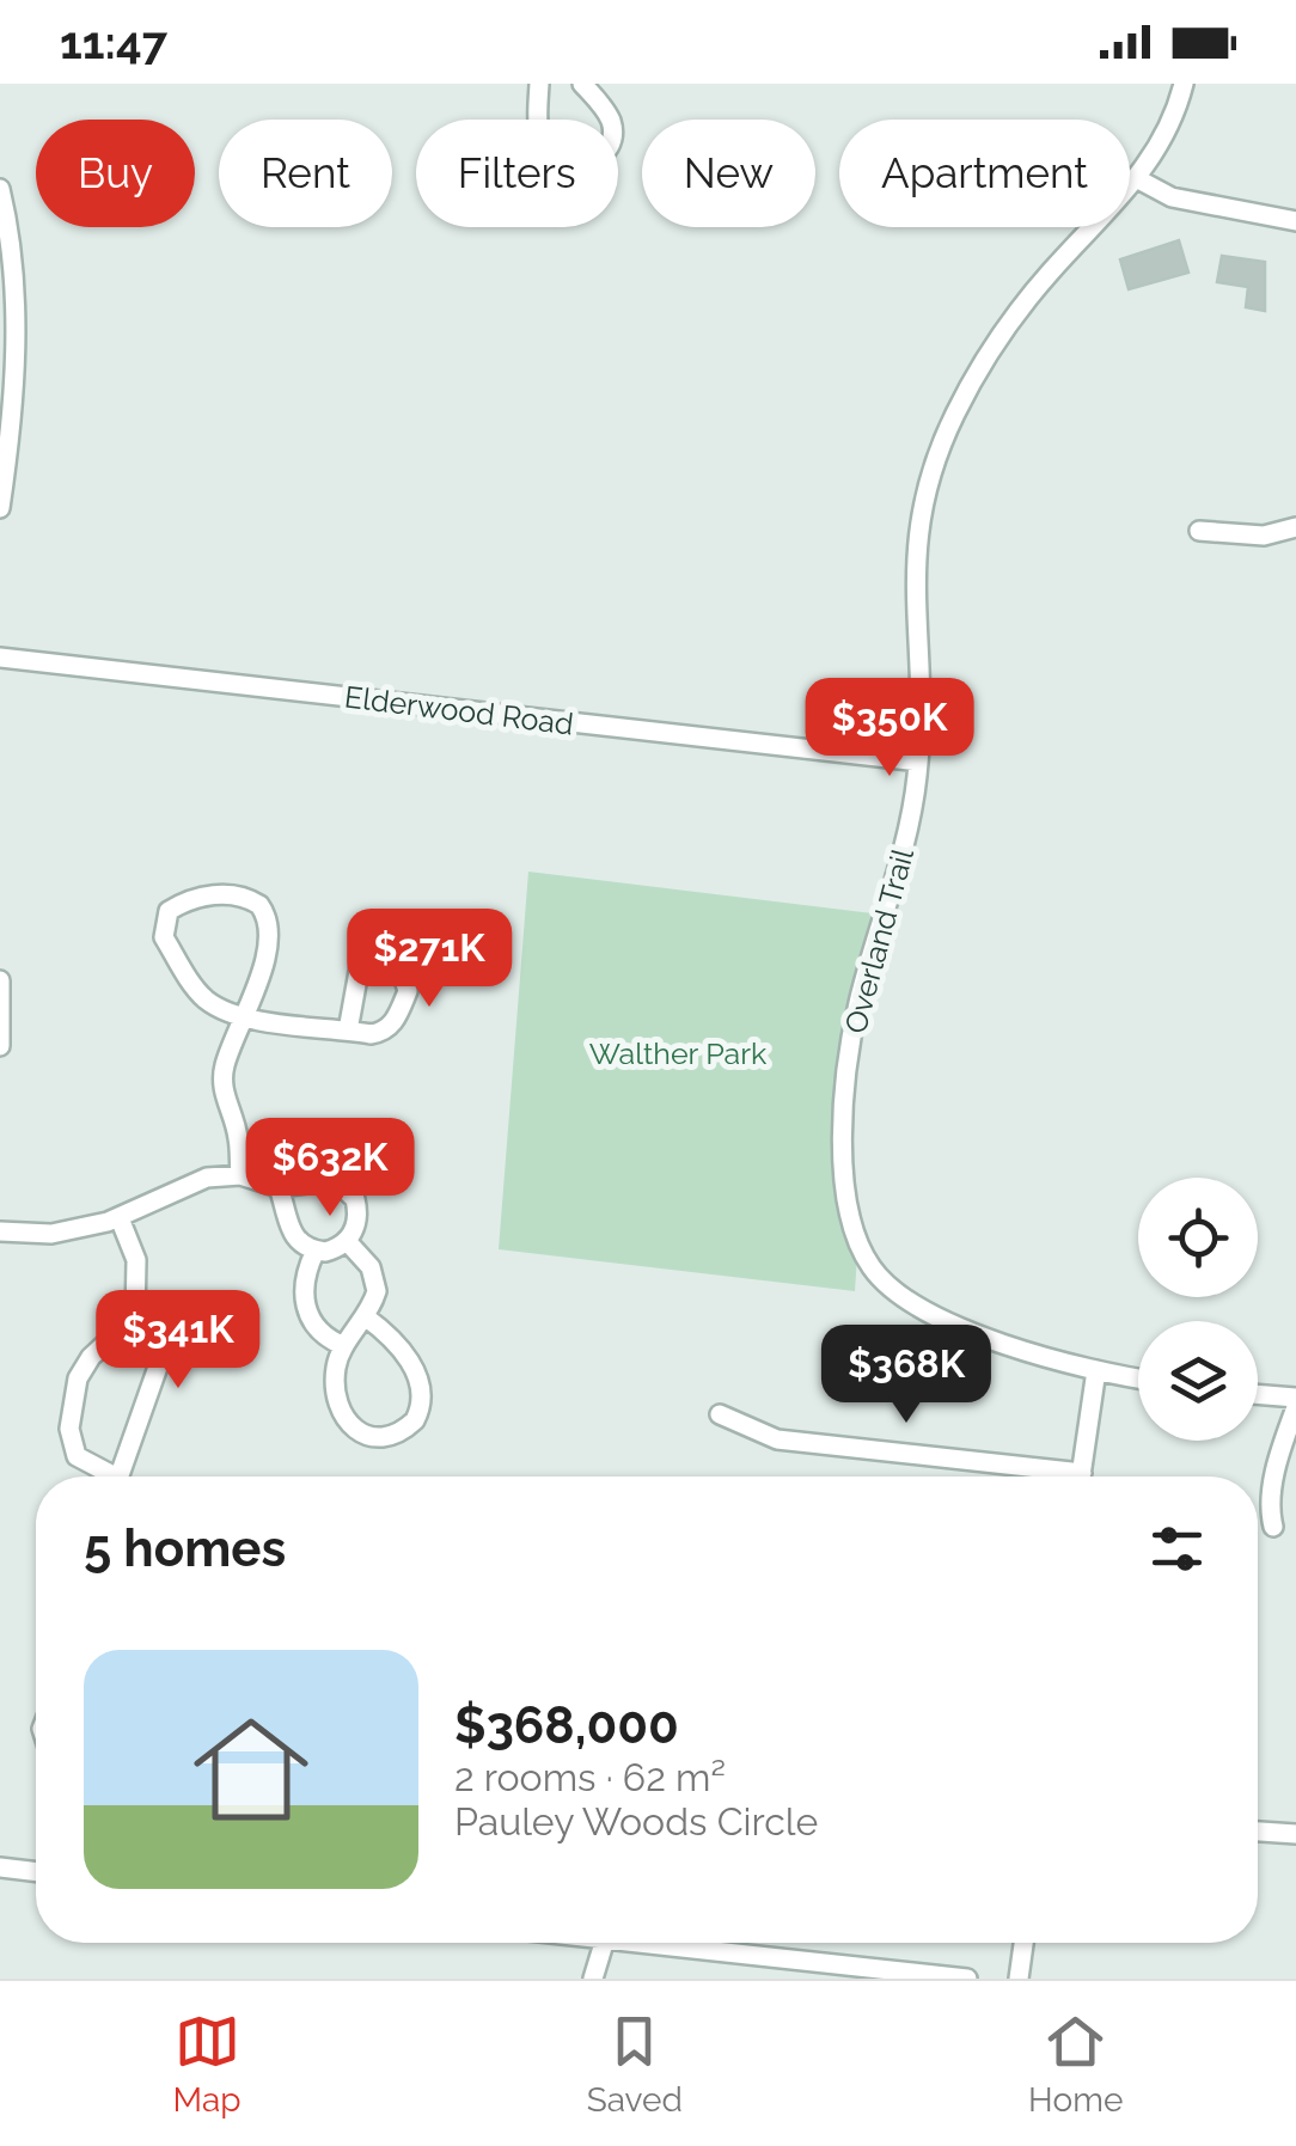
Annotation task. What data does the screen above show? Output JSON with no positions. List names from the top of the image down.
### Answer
{
  "streets": {
    "street": ["Elderwood Road", "Overland Trail"]
  },
  "crossings": [
    ["Elderwood Road", "Overland Trail"]
  ],
  "parks": ["Walther Park"],
  "page": {
    "status": "11:47",
    "chip": [
      "Buy",
      "Rent",
      "Filters",
      "New",
      "Apartment"
    ],
    "price": [
      "$350K",
      "$271K",
      "$632K",
      "$341K",
      "$368K"
    ],
    "heading": "5 homes",
    "list": [
      {
        "name": "$368,000",
        "note": "2 rooms · 62 m² · Pauley Woods Circle"
      }
    ],
    "tabs": ["Map", "Saved", "Home"]
  }
}
